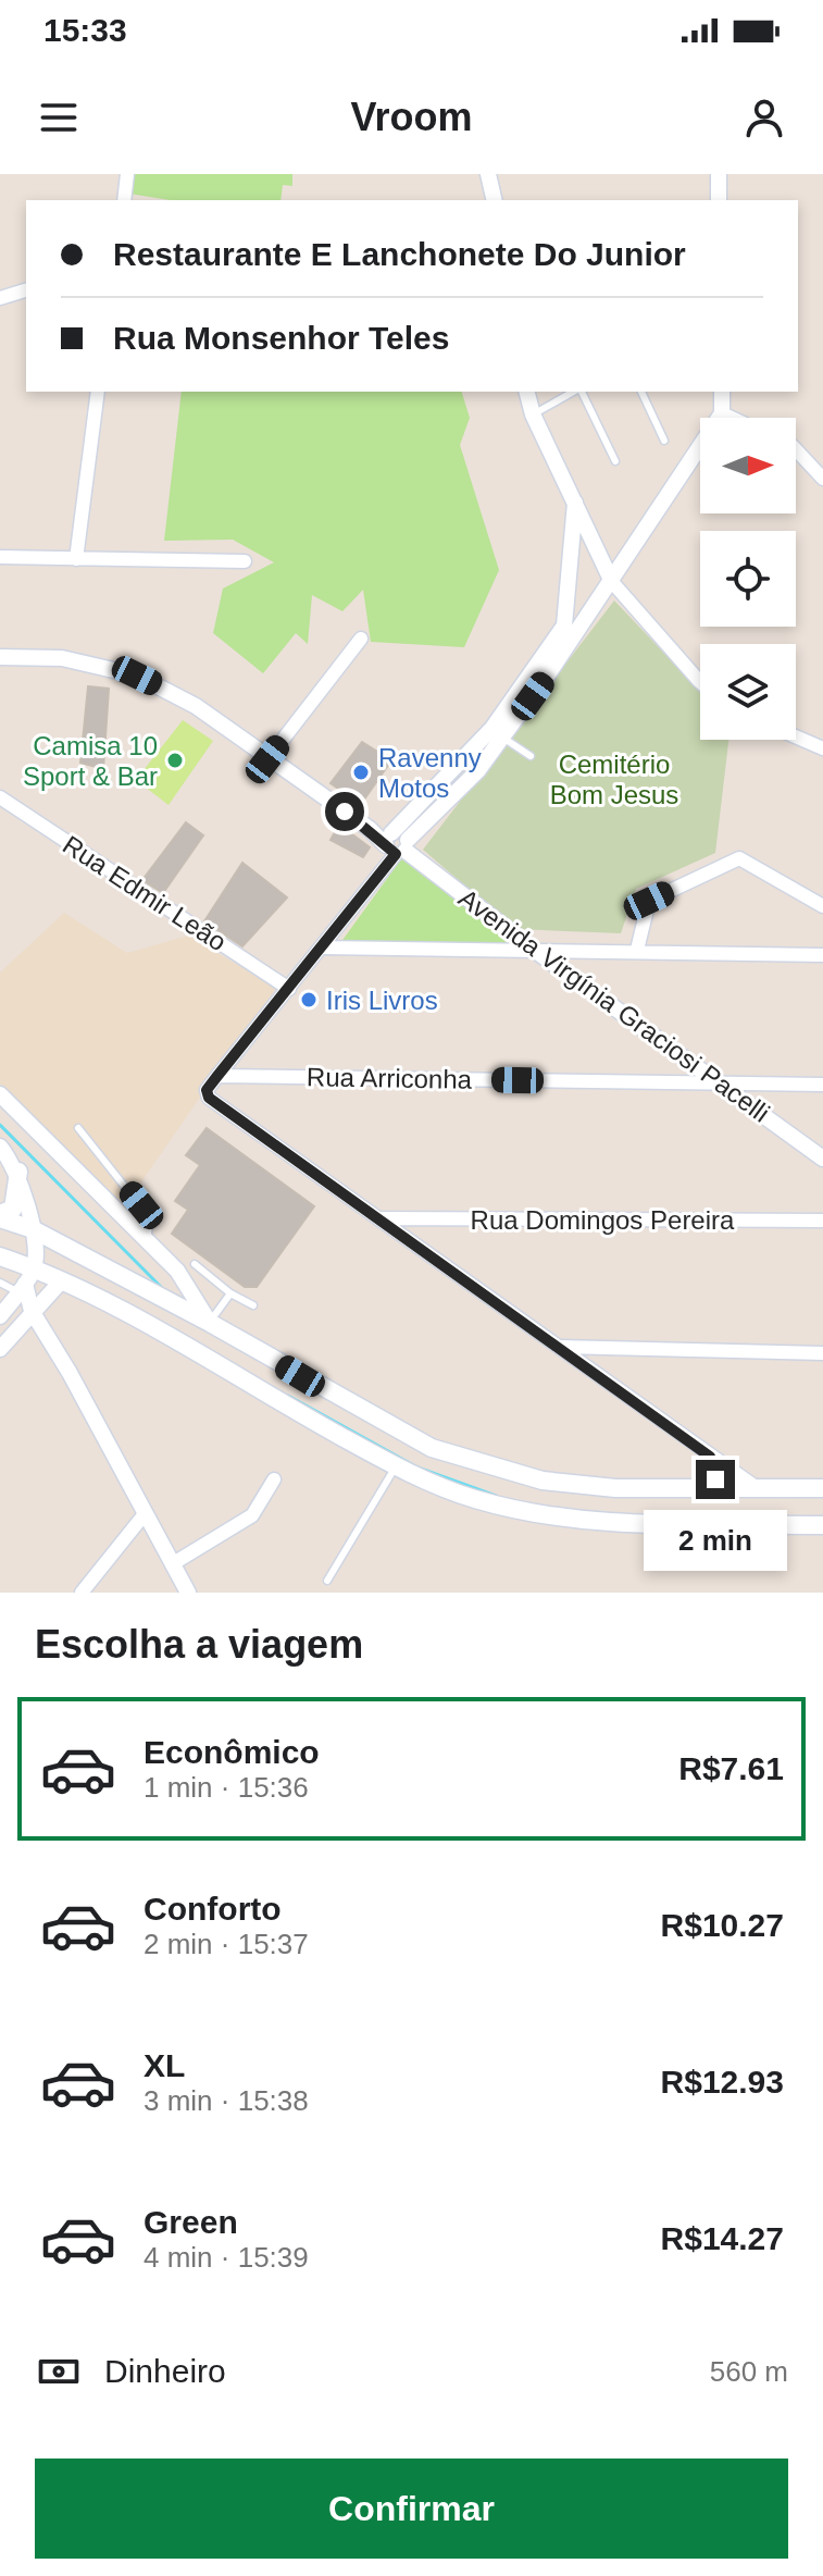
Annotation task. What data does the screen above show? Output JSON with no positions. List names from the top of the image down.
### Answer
{
  "streets": {
    "street": [
      "Rua Edmir Leão",
      "Avenida Virgínia Graciosi Pacelli",
      "Rua Arriconha",
      "Rua Domingos Pereira"
    ]
  },
  "crossings": [
    ["Avenida Virgínia Graciosi Pacelli", "Rua Arriconha"]
  ],
  "parks": ["Cemitério Bom Jesus"],
  "places": ["Camisa 10 Sport & Bar", "Ravenny Motos", "Iris Livros"],
  "north": "right",
  "page": {
    "status": "15:33",
    "header": "Vroom",
    "banner": ["Restaurante E Lanchonete Do Junior", "Rua Monsenhor Teles"],
    "bubble": "2 min",
    "heading": "Escolha a viagem",
    "list": [
      {
        "name": "Econômico",
        "note": "1 min · 15:36",
        "value": "R$7.61"
      },
      {
        "name": "Conforto",
        "note": "2 min · 15:37",
        "value": "R$10.27"
      },
      {
        "name": "XL",
        "note": "3 min · 15:38",
        "value": "R$12.93"
      },
      {
        "name": "Green",
        "note": "4 min · 15:39",
        "value": "R$14.27"
      }
    ],
    "pay": ["Dinheiro", "560 m"],
    "buttons": "Confirmar"
  }
}
